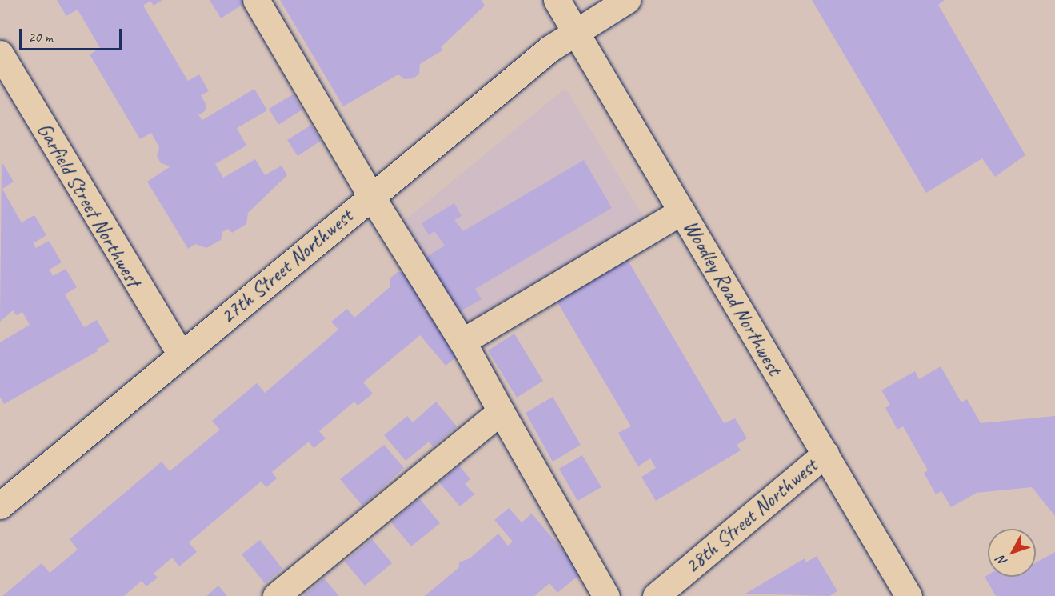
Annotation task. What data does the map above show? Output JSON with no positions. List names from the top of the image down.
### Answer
{
  "streets": {
    "street": [
      "Garfield Street Northwest",
      "27th Street Northwest",
      "Woodley Road Northwest",
      "28th Street Northwest"
    ]
  },
  "crossings": [
    ["Garfield Street Northwest", "27th Street Northwest"],
    ["27th Street Northwest", "Woodley Road Northwest"],
    ["Woodley Road Northwest", "28th Street Northwest"]
  ],
  "scale_bar": "20 m",
  "north": "bottom left"
}
